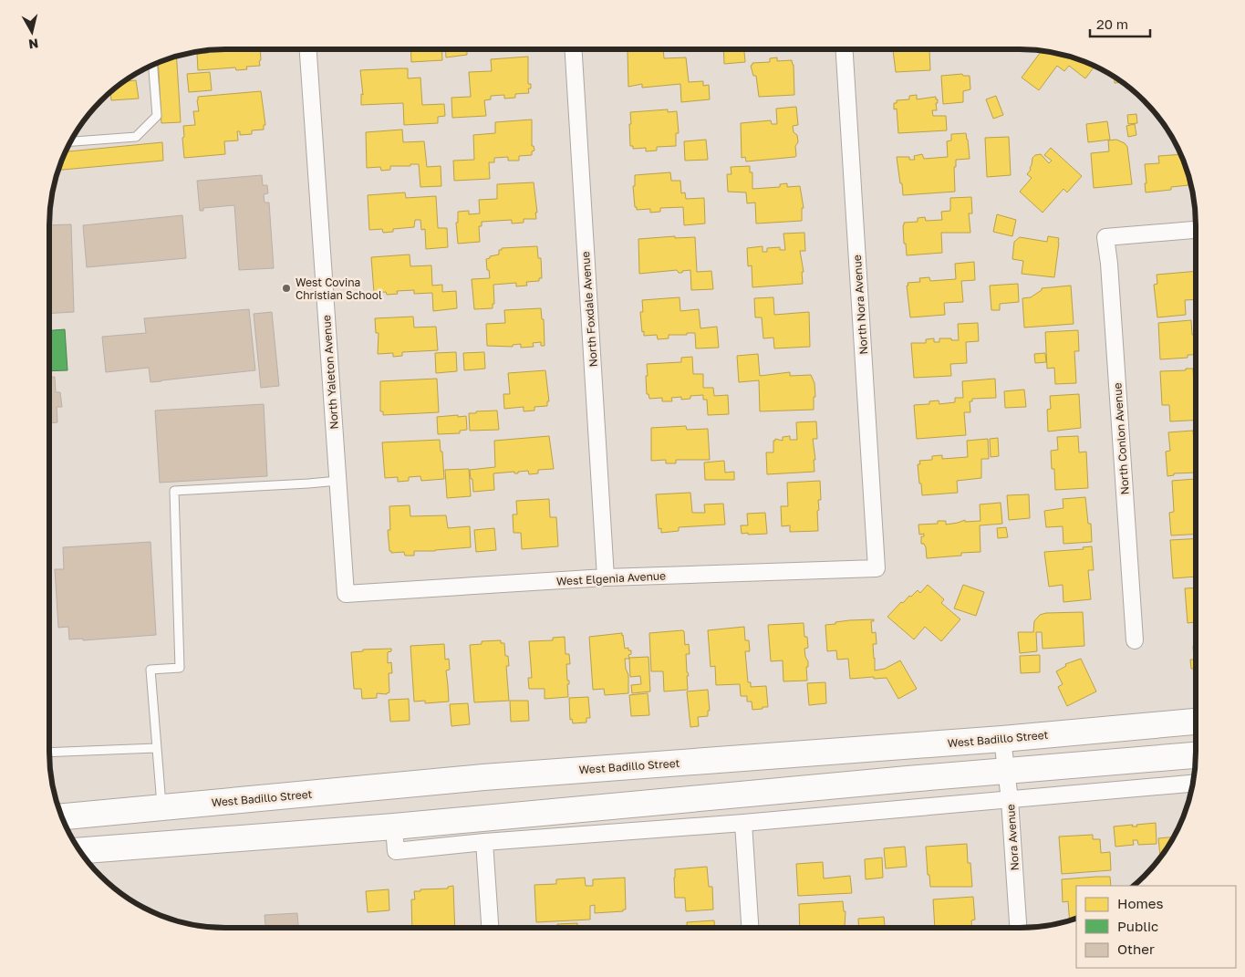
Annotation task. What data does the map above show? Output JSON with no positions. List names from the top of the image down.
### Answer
{
  "streets": {
    "main road": ["West Badillo Street"],
    "street": [
      "North Nora Avenue",
      "North Foxdale Avenue",
      "North Yaleton Avenue",
      "North Conlon Avenue",
      "West Elgenia Avenue",
      "Nora Avenue"
    ]
  },
  "crossings": [
    ["North Nora Avenue", "West Elgenia Avenue"],
    ["North Foxdale Avenue", "West Elgenia Avenue"],
    ["North Yaleton Avenue", "West Elgenia Avenue"],
    ["West Badillo Street", "Nora Avenue"]
  ],
  "places": ["West Covina Christian School"],
  "legend": ["Homes", "Public", "Other"],
  "scale_bar": "20 m",
  "north": "bottom"
}
